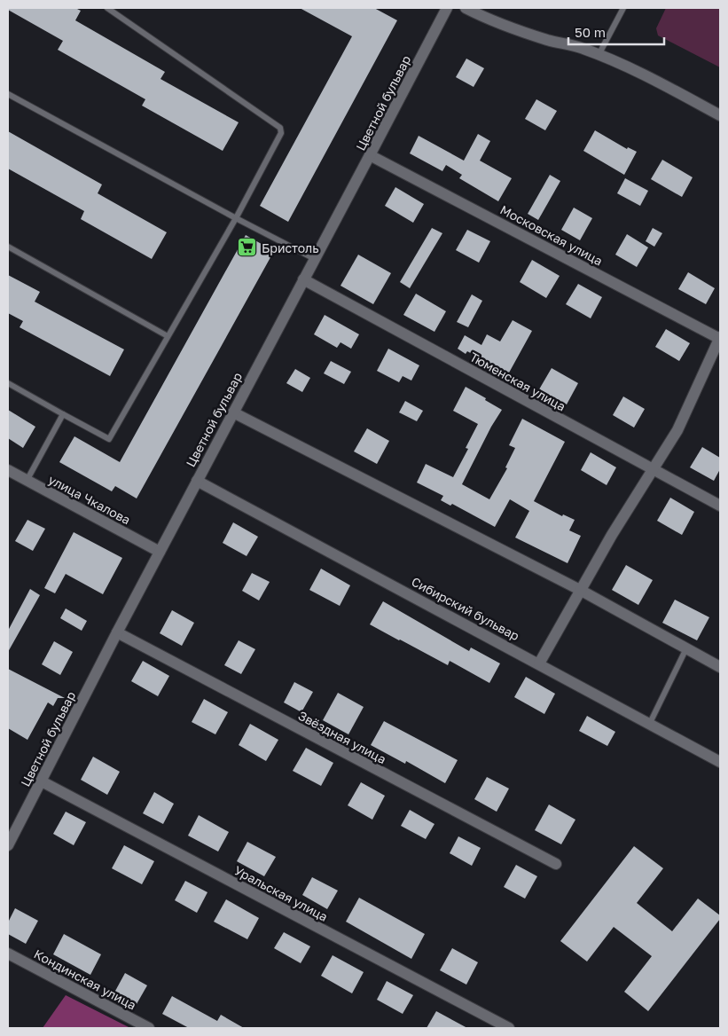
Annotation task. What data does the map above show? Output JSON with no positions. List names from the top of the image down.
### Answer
{
  "streets": {
    "street": [
      "Цветной бульвар",
      "Московская улица",
      "Тюменская улица",
      "улица Чкалова",
      "Сибирский бульвар",
      "Звёздная улица",
      "Уральская улица",
      "Кондинская улица"
    ]
  },
  "crossings": [
    ["Цветной бульвар", "Московская улица"],
    ["Цветной бульвар", "Тюменская улица"],
    ["Цветной бульвар", "улица Чкалова"],
    ["Цветной бульвар", "Сибирский бульвар"],
    ["Цветной бульвар", "Звёздная улица"],
    ["Цветной бульвар", "Уральская улица"]
  ],
  "places": {
    "supermarket": ["Бристоль"]
  },
  "scale_bar": "50 m"
}
